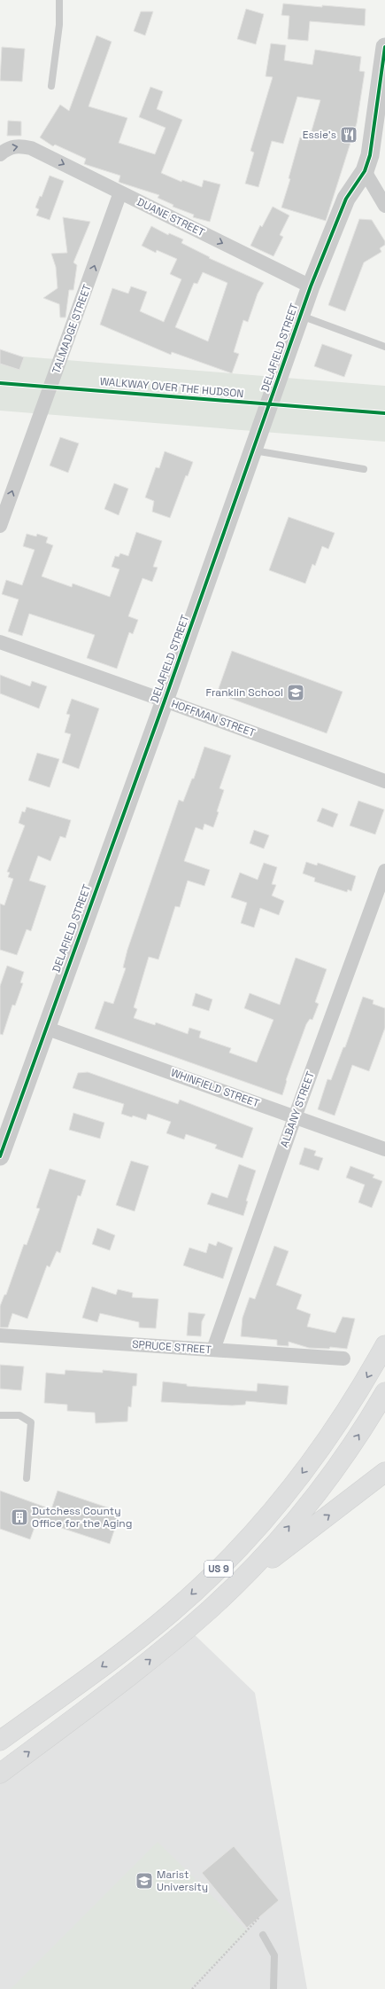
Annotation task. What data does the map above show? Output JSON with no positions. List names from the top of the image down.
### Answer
{
  "streets": {
    "highway": ["US 9"],
    "street": [
      "DUANE STREET",
      "TALMADGE STREET",
      "DELAFIELD STREET",
      "HOFFMAN STREET",
      "WHINFIELD STREET",
      "ALBANY STREET",
      "SPRUCE STREET"
    ],
    "cycle path": ["WALKWAY OVER THE HUDSON"]
  },
  "crossings": [
    ["DUANE STREET", "TALMADGE STREET"],
    ["DUANE STREET", "DELAFIELD STREET"],
    ["DELAFIELD STREET", "HOFFMAN STREET"],
    ["DELAFIELD STREET", "WHINFIELD STREET"],
    ["WHINFIELD STREET", "ALBANY STREET"],
    ["ALBANY STREET", "SPRUCE STREET"]
  ],
  "one_way": ["DUANE STREET", "TALMADGE STREET"],
  "places": {
    "restaurant": ["Essie's"],
    "school or university": ["Franklin School", "Marist University"],
    "building": ["Dutchess County Office for the Aging"]
  }
}
